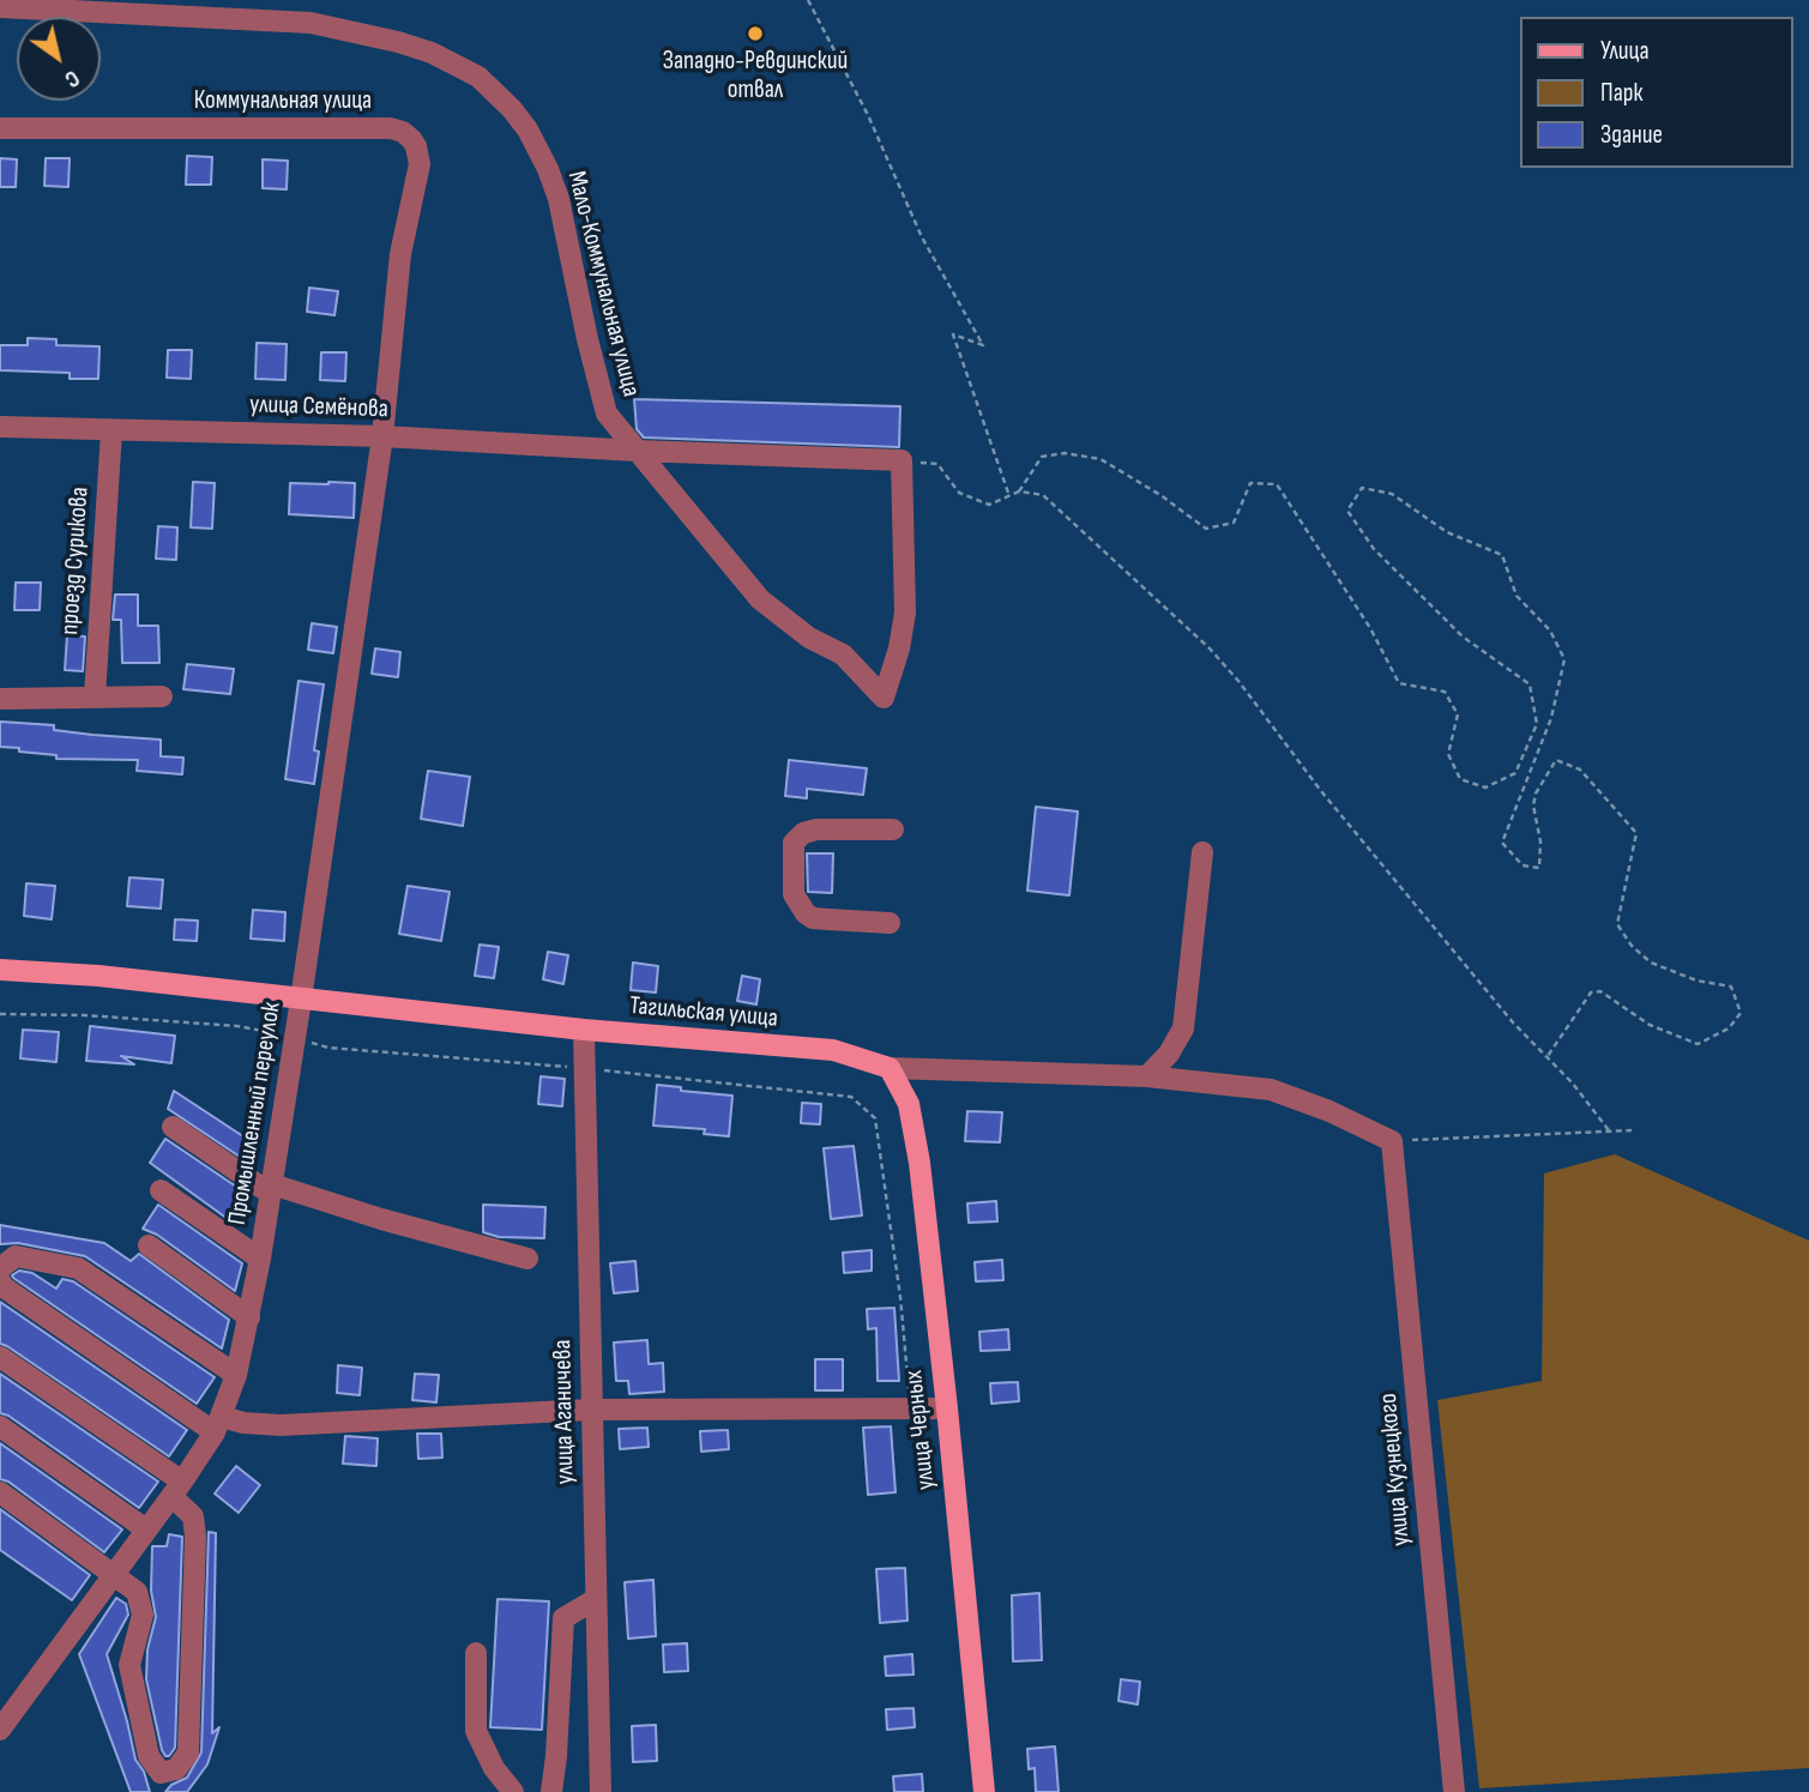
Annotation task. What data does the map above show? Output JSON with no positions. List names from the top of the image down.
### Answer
{
  "streets": {
    "main road": ["Тагильская улица", "улица Черных"],
    "street": [
      "Коммунальная улица",
      "Мало-Коммунальная улица",
      "улица Семёнова",
      "проезд Сурикова",
      "Промышленный переулок",
      "улица Аганичева",
      "улица Кузнецкого"
    ]
  },
  "crossings": [
    ["Коммунальная улица", "улица Семёнова"],
    ["Коммунальная улица", "Промышленный переулок"],
    ["Мало-Коммунальная улица", "улица Семёнова"],
    ["улица Семёнова", "проезд Сурикова"],
    ["улица Семёнова", "Промышленный переулок"],
    ["Тагильская улица", "Промышленный переулок"],
    ["Тагильская улица", "улица Аганичева"],
    ["Тагильская улица", "улица Черных"],
    ["Тагильская улица", "улица Кузнецкого"]
  ],
  "places": ["Западно-Ревдинский отвал"],
  "legend": ["Улица", "Парк", "Здание"],
  "north": "bottom right"
}
